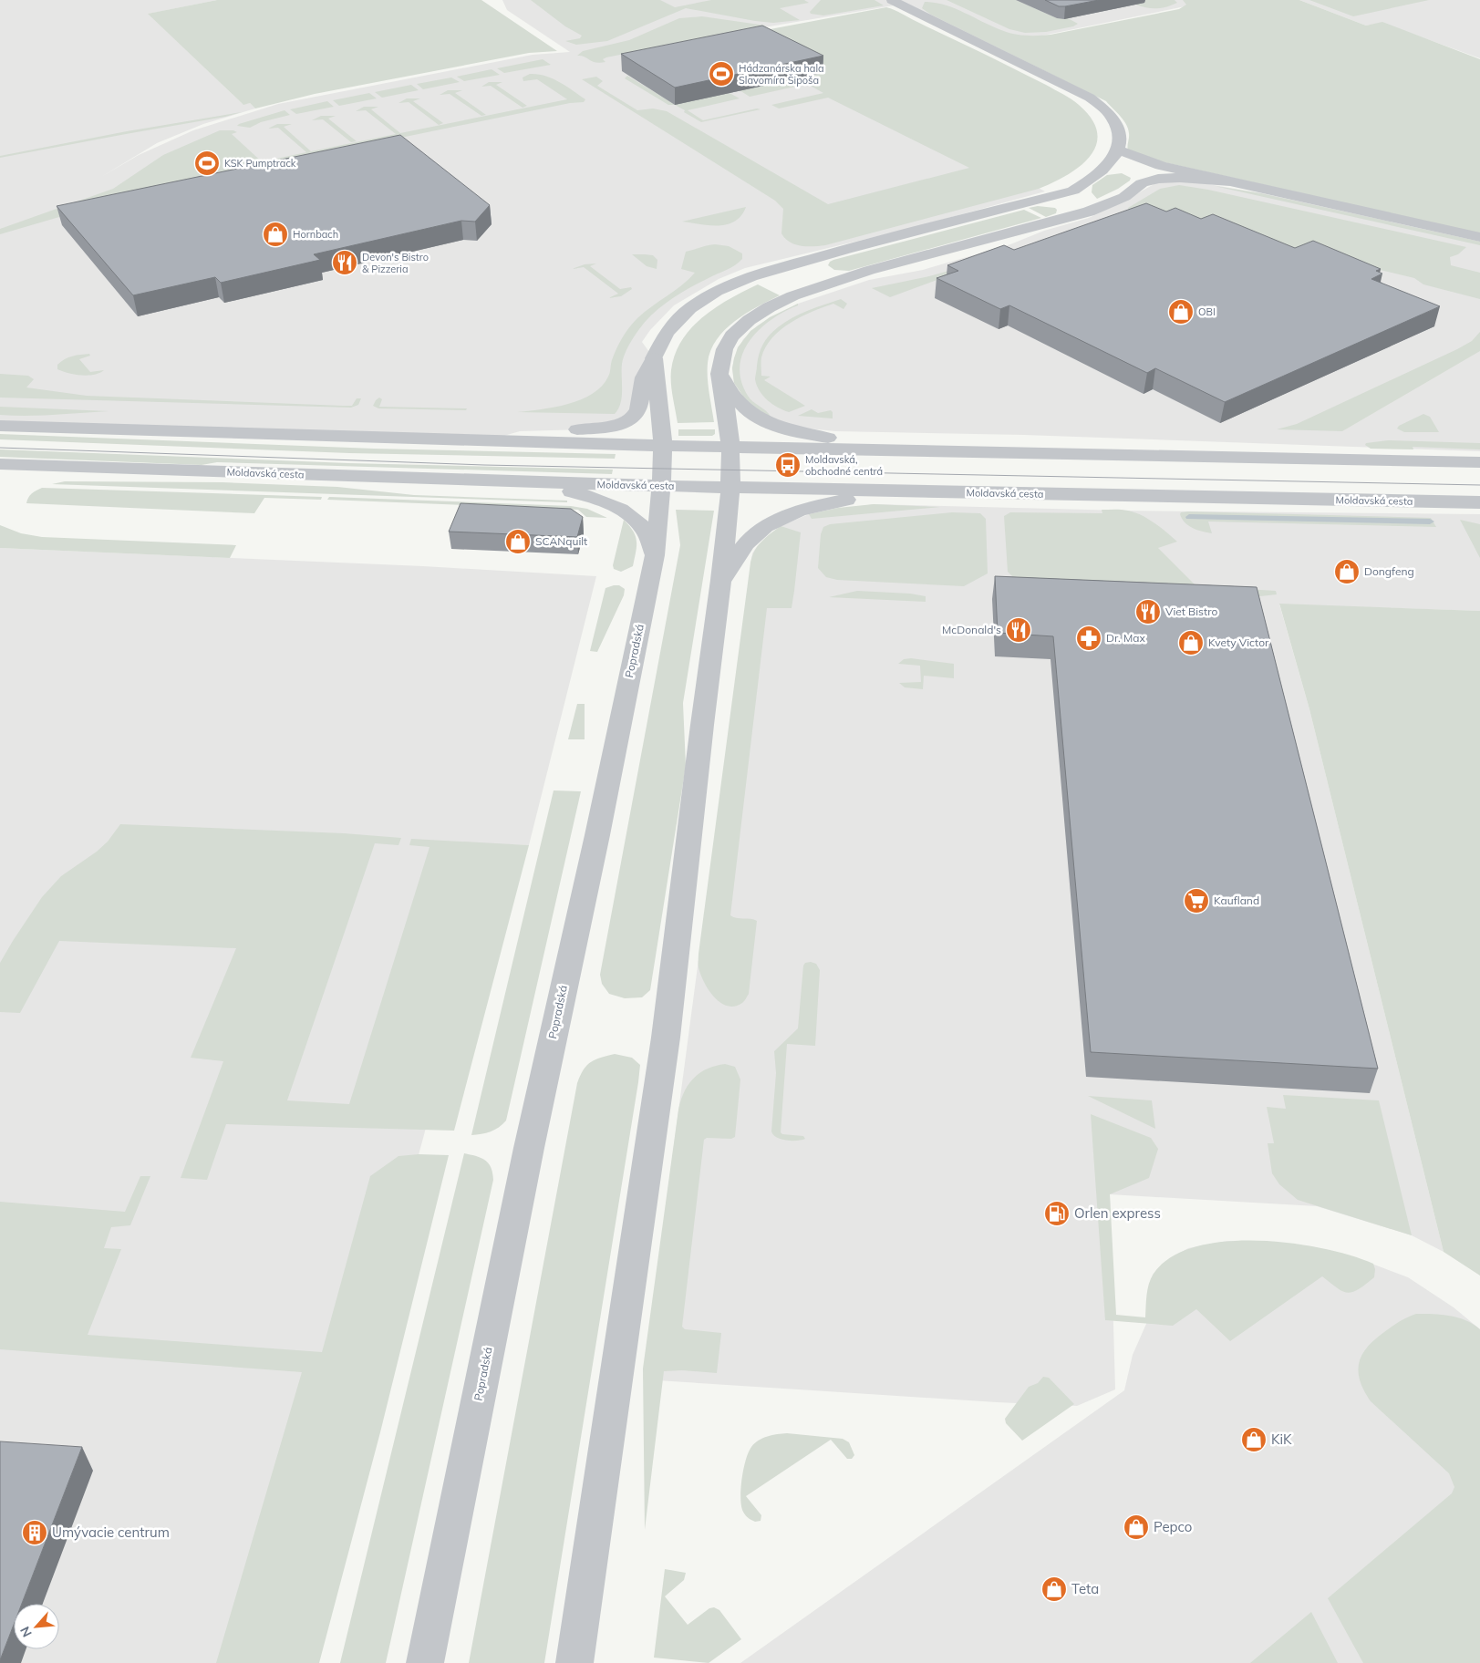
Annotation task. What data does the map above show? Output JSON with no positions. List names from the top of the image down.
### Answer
{
  "streets": {
    "street": ["Moldavská cesta", "Popradská"]
  },
  "crossings": [
    ["Moldavská cesta", "Popradská"]
  ],
  "places": {
    "sports": ["Hádzanárska hala Slavomíra Šipoša", "KSK Pumptrack"],
    "shop": [
      "Hornbach",
      "OBI",
      "SCANquilt",
      "Dongfeng",
      "Kvety Victor",
      "KiK",
      "Pepco",
      "Teta"
    ],
    "restaurant": ["Devon's Bistro & Pizzeria", "Viet Bistro", "McDonald's"],
    "bus stop": ["Moldavská, obchodné centrá"],
    "pharmacy": ["Dr. Max"],
    "supermarket": ["Kaufland"],
    "fuel station": ["Orlen express"],
    "building": ["Umývacie centrum"]
  },
  "north": "bottom left"
}
